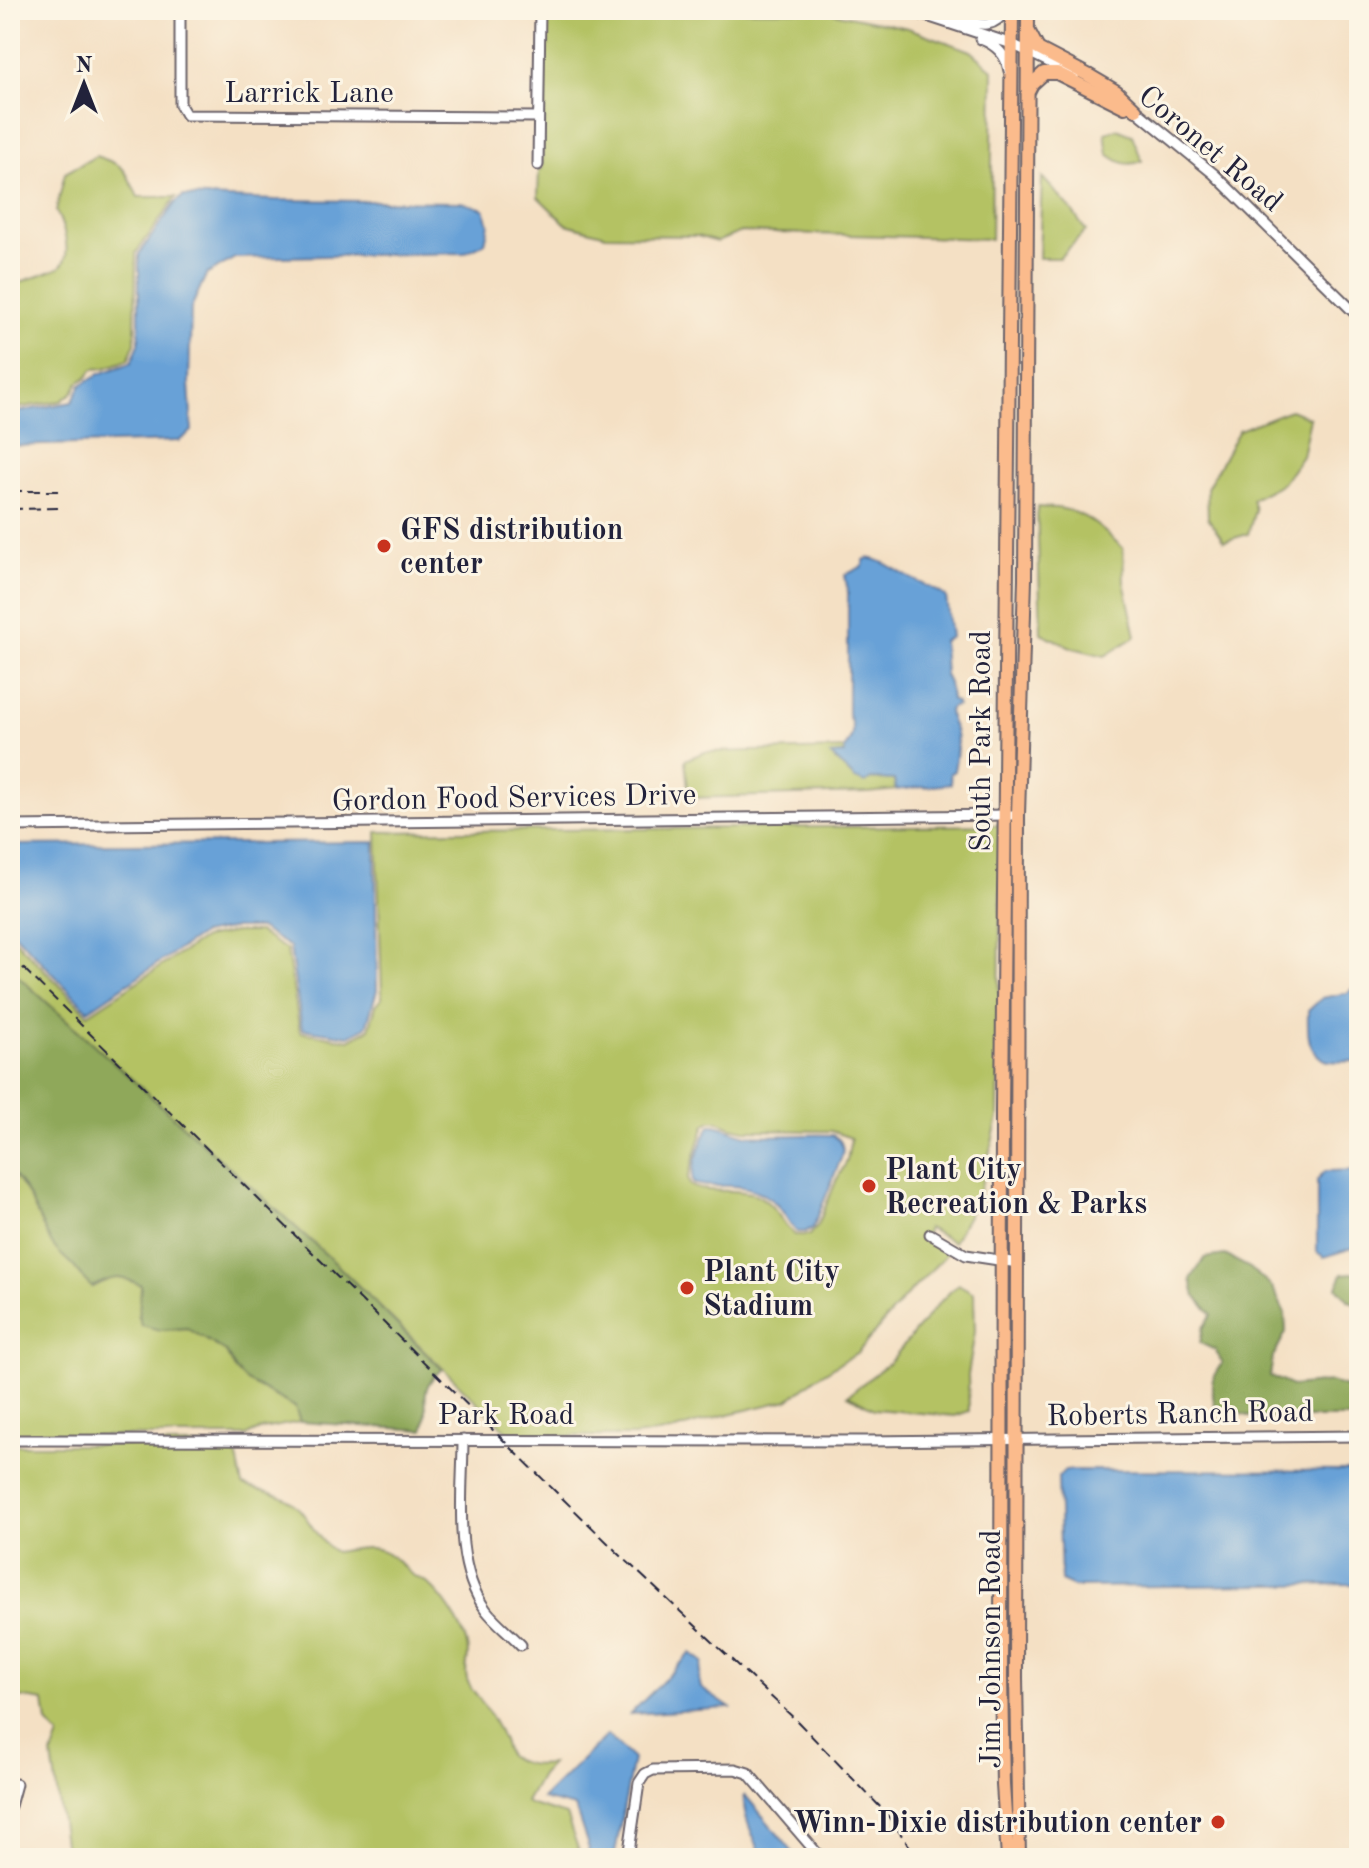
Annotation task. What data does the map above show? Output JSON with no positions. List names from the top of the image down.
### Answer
{
  "streets": {
    "main road": ["South Park Road", "Jim Johnson Road"],
    "street": [
      "Larrick Lane",
      "Coronet Road",
      "Gordon Food Services Drive",
      "Roberts Ranch Road",
      "Park Road"
    ]
  },
  "crossings": [
    ["Coronet Road", "South Park Road"],
    ["South Park Road", "Gordon Food Services Drive"],
    ["South Park Road", "Roberts Ranch Road"],
    ["South Park Road", "Park Road"],
    ["South Park Road", "Jim Johnson Road"],
    ["Roberts Ranch Road", "Park Road"],
    ["Roberts Ranch Road", "Jim Johnson Road"],
    ["Park Road", "Jim Johnson Road"]
  ],
  "places": [
    "GFS distribution center",
    "Plant City Recreation & Parks",
    "Plant City Stadium",
    "Winn-Dixie distribution center"
  ],
  "north": "top"
}
